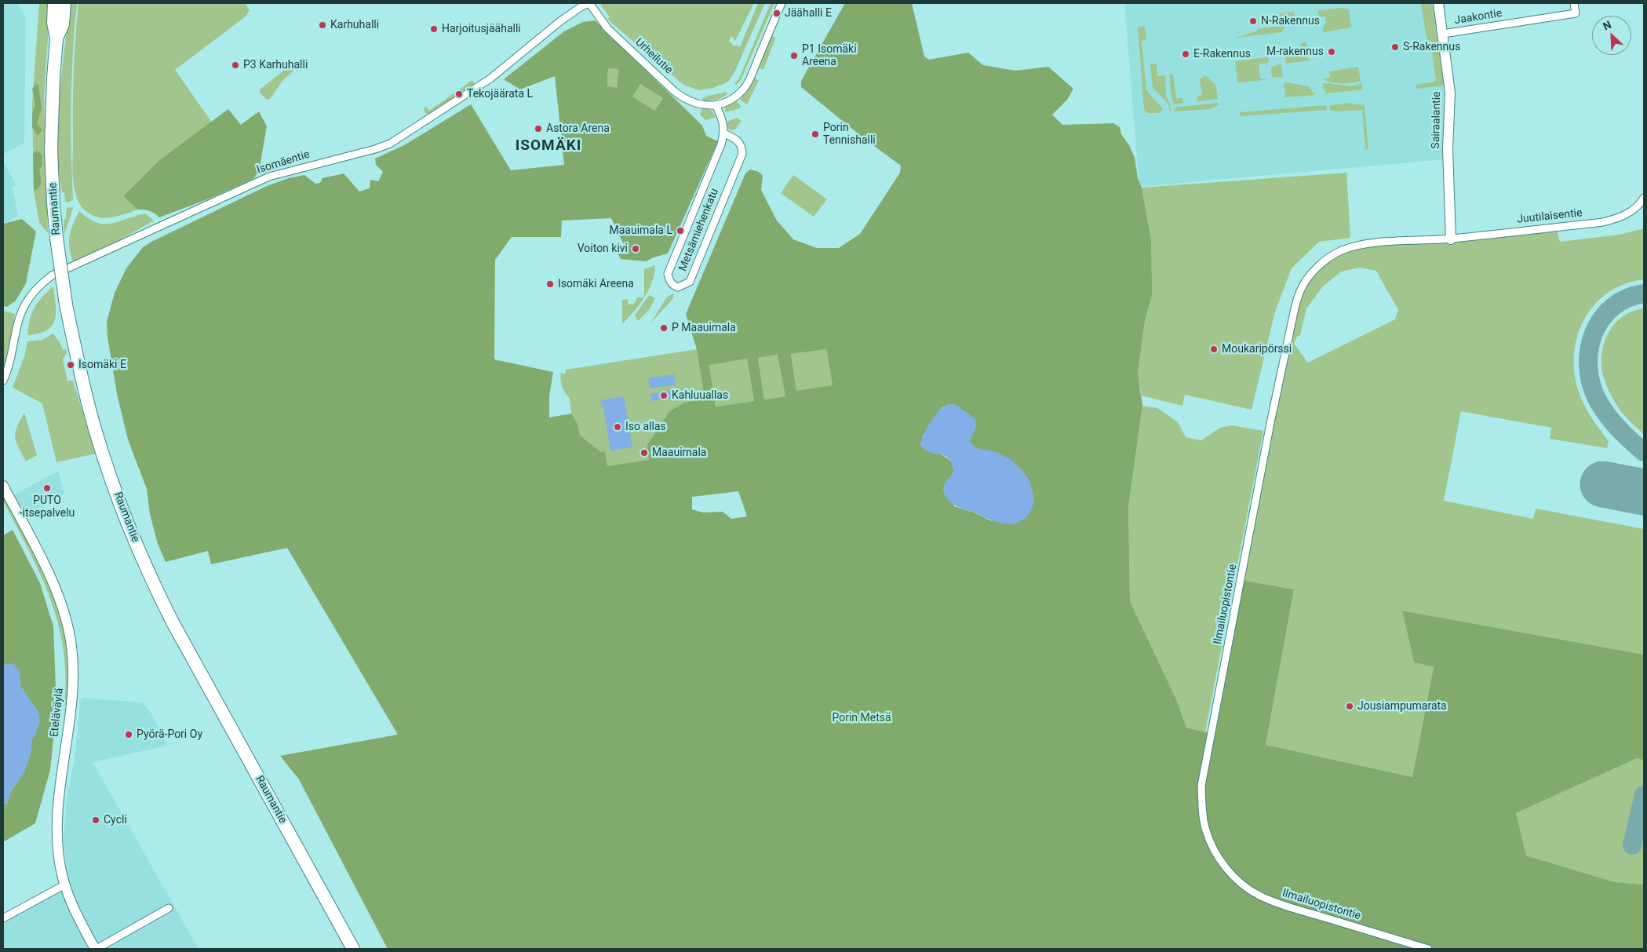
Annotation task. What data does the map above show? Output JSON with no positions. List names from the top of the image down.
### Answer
{
  "streets": {
    "highway": ["Raumantie"],
    "main road": ["Sairaalantie", "Eteläväylä"],
    "street": [
      "Jaakontie",
      "Urheilutie",
      "Isomäentie",
      "Juutilaisentie",
      "Metsämiehenkatu",
      "Ilmailuopistontie"
    ]
  },
  "crossings": [
    ["Jaakontie", "Sairaalantie"],
    ["Urheilutie", "Isomäentie"],
    ["Sairaalantie", "Juutilaisentie"],
    ["Sairaalantie", "Ilmailuopistontie"],
    ["Juutilaisentie", "Ilmailuopistontie"]
  ],
  "districts": ["ISOMÄKI"],
  "parks": ["Porin Metsä"],
  "places": [
    "Jäähalli E",
    "N-Rakennus",
    "Karhuhalli",
    "Harjoitusjäähalli",
    "S-Rakennus",
    "M-rakennus",
    "E-Rakennus",
    "P1 Isomäki Areena",
    "P3 Karhuhalli",
    "Tekojäärata L",
    "Astora Arena",
    "Porin Tennishalli",
    "Maauimala L",
    "Voiton kivi",
    "Isomäki Areena",
    "P Maauimala",
    "Moukaripörssi",
    "Isomäki E",
    "Kahluuallas",
    "Iso allas",
    "Maauimala",
    "PUTO -itsepalvelu",
    "Jousiampumarata",
    "Pyörä-Pori Oy",
    "Cycli"
  ],
  "north": "top left"
}
